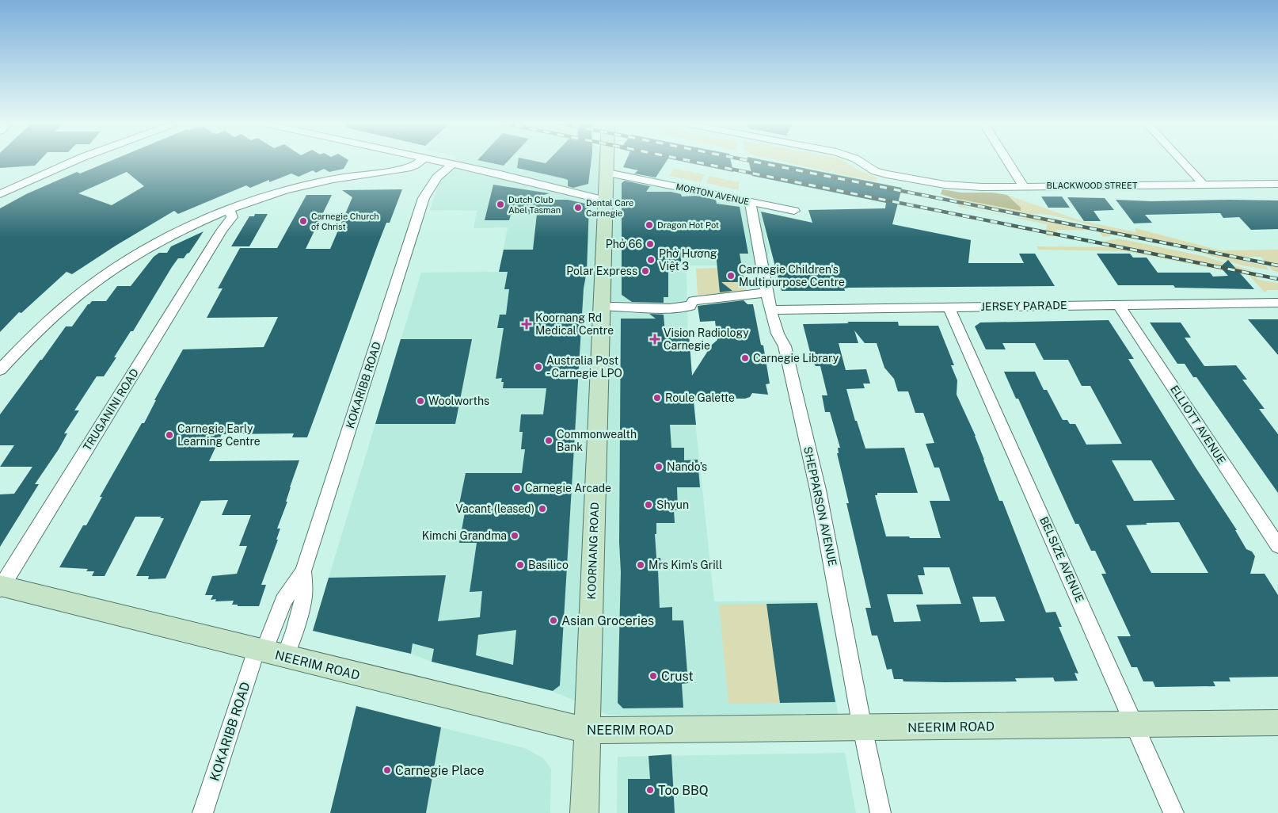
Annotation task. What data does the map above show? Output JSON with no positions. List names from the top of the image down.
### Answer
{
  "streets": {
    "main road": ["KOORNANG ROAD", "NEERIM ROAD"],
    "street": [
      "BLACKWOOD STREET",
      "MORTON AVENUE",
      "JERSEY PARADE",
      "KOKARIBB ROAD",
      "TRUGANINI ROAD",
      "ELLIOTT AVENUE",
      "SHEPPARSON AVENUE",
      "BELSIZE AVENUE"
    ]
  },
  "crossings": [
    ["MORTON AVENUE", "SHEPPARSON AVENUE"],
    ["MORTON AVENUE", "KOORNANG ROAD"],
    ["JERSEY PARADE", "ELLIOTT AVENUE"],
    ["JERSEY PARADE", "SHEPPARSON AVENUE"],
    ["JERSEY PARADE", "BELSIZE AVENUE"],
    ["KOKARIBB ROAD", "NEERIM ROAD"],
    ["TRUGANINI ROAD", "NEERIM ROAD"],
    ["SHEPPARSON AVENUE", "NEERIM ROAD"],
    ["KOORNANG ROAD", "NEERIM ROAD"],
    ["BELSIZE AVENUE", "NEERIM ROAD"]
  ],
  "places": {
    "other": [
      "Dutch Club Abel Tasman",
      "Dental Care Carnegie",
      "Carnegie Church of Christ",
      "Dragon Hot Pot",
      "Phở 66",
      "Phở Hương Việt 3",
      "Polar Express",
      "Carnegie Children's Multipurpose Centre",
      "Carnegie Library",
      "Australia Post - Carnegie LPO",
      "Roule Galette",
      "Woolworths",
      "Carnegie Early Learning Centre",
      "Commonwealth Bank",
      "Nando's",
      "Carnegie Arcade",
      "Shyun",
      "Vacant (leased)",
      "Kimchi Grandma",
      "Basilico",
      "Mrs Kim's Grill",
      "Asian Groceries",
      "Crust",
      "Carnegie Place",
      "Too BBQ"
    ],
    "health": ["Koornang Rd Medical Centre", "Vision Radiology Carnegie"]
  }
}
